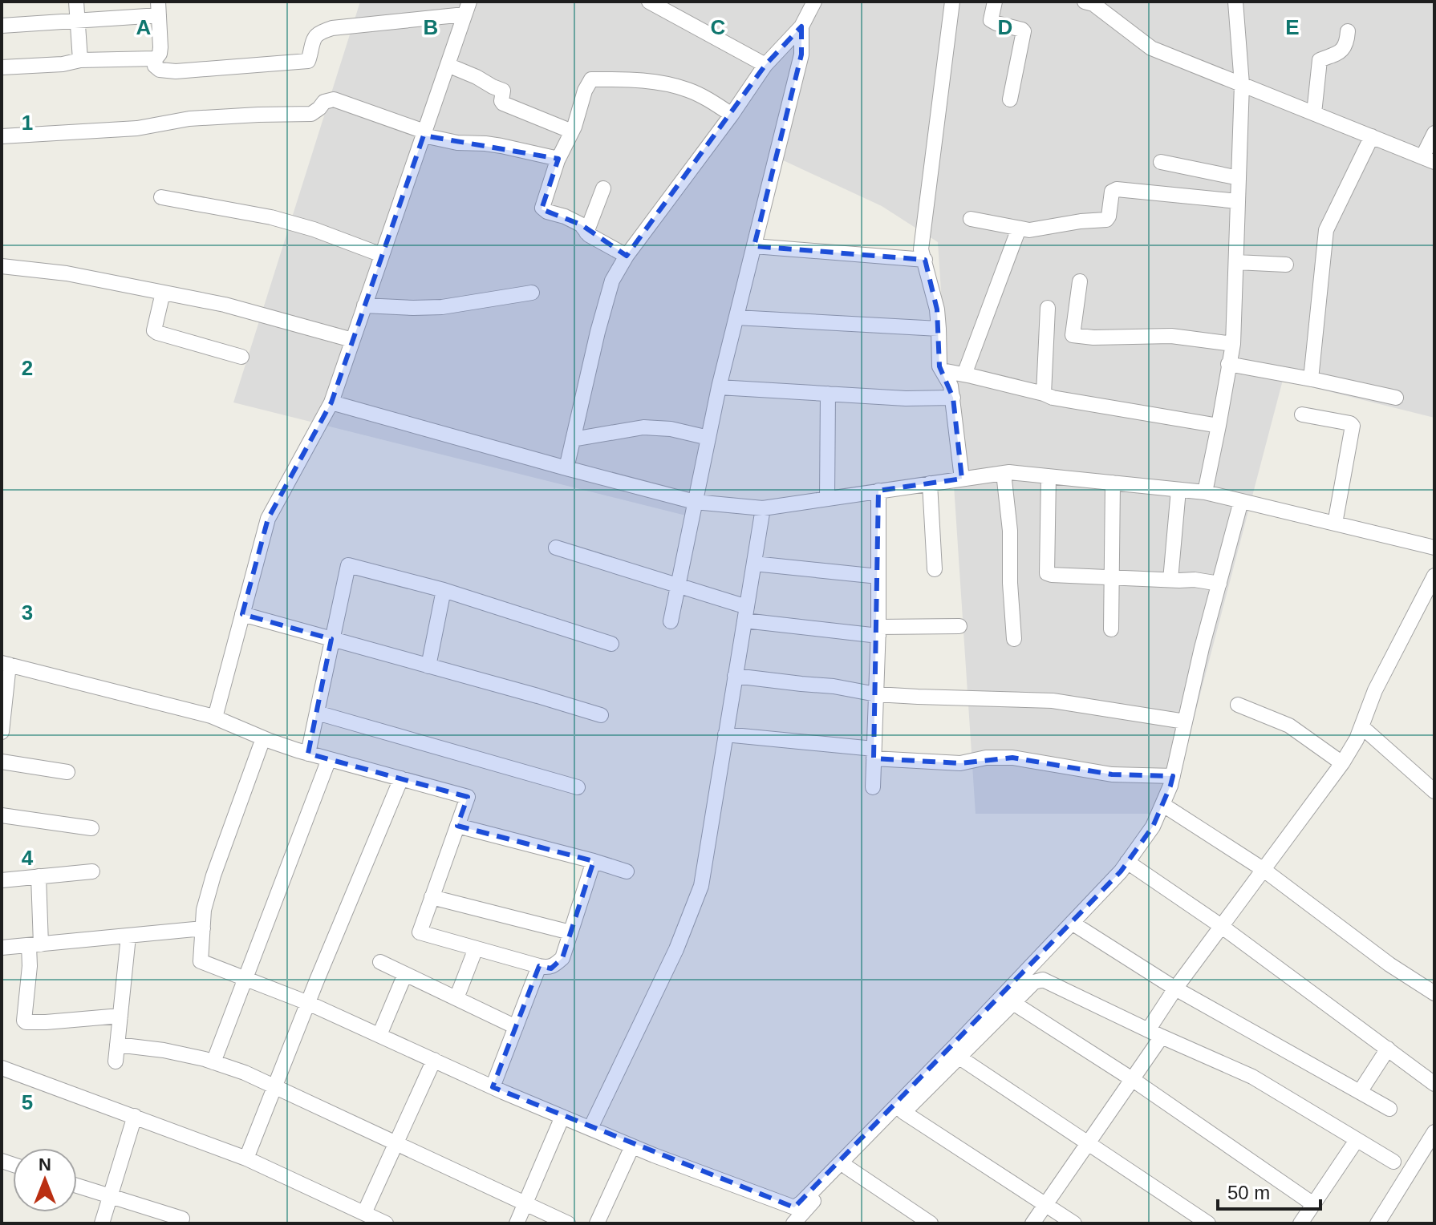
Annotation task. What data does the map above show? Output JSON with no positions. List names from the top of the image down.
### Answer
{
  "scale_bar": "50 m",
  "north": "top",
  "grid": {
    "columns": [
      "A",
      "B",
      "C",
      "D",
      "E"
    ],
    "rows": [
      "1",
      "2",
      "3",
      "4",
      "5"
    ]
  }
}
